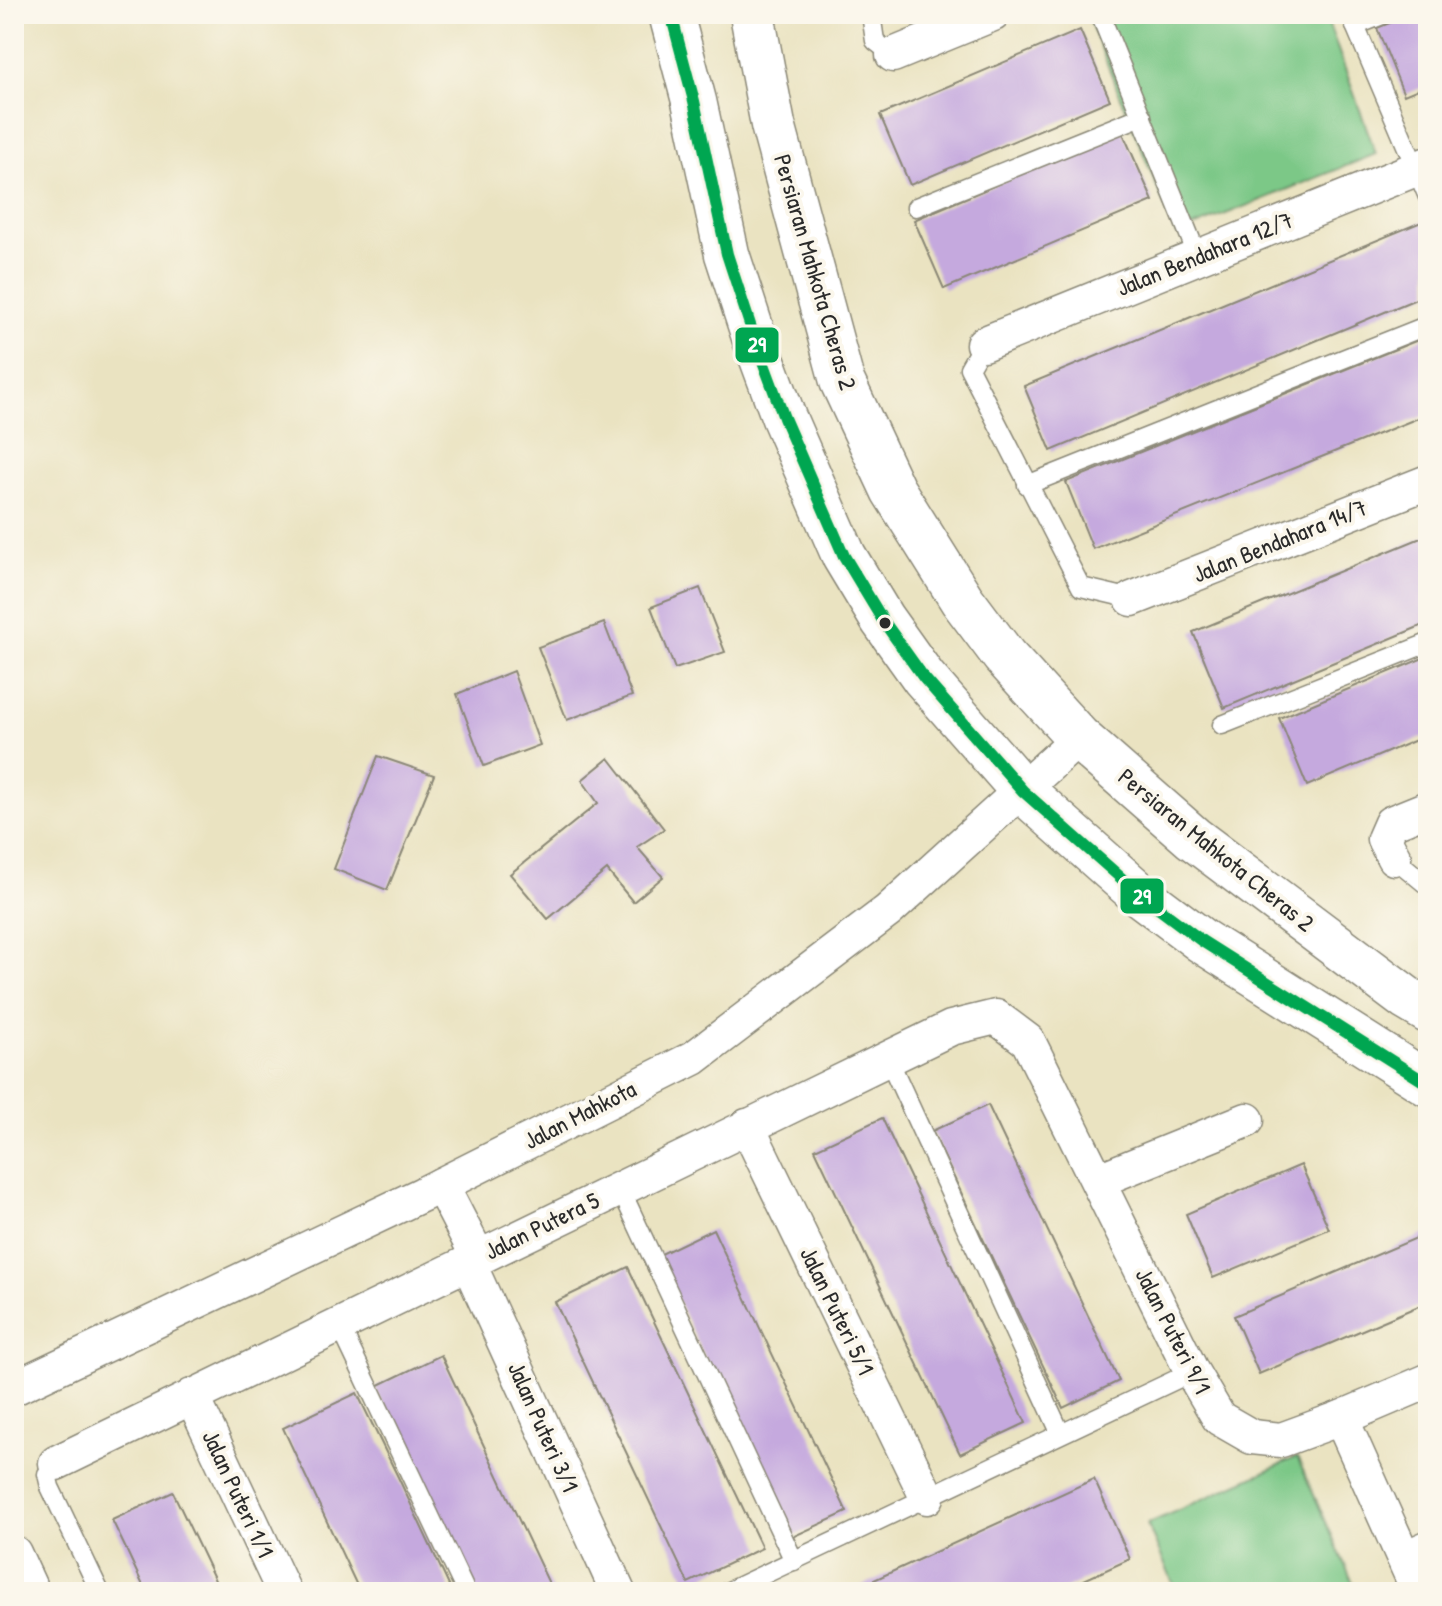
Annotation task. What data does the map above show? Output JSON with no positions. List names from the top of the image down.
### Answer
{
  "streets": {
    "street": [
      "Jalan Bendahara 12/7",
      "Persiaran Mahkota Cheras 2",
      "Jalan Bendahara 14/7",
      "Jalan Mahkota",
      "Jalan Putera 5",
      "Jalan Puteri 5/1",
      "Jalan Puteri 9/1",
      "Jalan Puteri 3/1",
      "Jalan Puteri 1/1"
    ]
  },
  "crossings": [
    ["Persiaran Mahkota Cheras 2", "Jalan Mahkota"],
    ["Jalan Mahkota", "Jalan Puteri 3/1"],
    ["Jalan Putera 5", "Jalan Puteri 5/1"],
    ["Jalan Putera 5", "Jalan Puteri 9/1"],
    ["Jalan Putera 5", "Jalan Puteri 3/1"],
    ["Jalan Putera 5", "Jalan Puteri 1/1"]
  ],
  "lines": ["transit line 29"]
}
